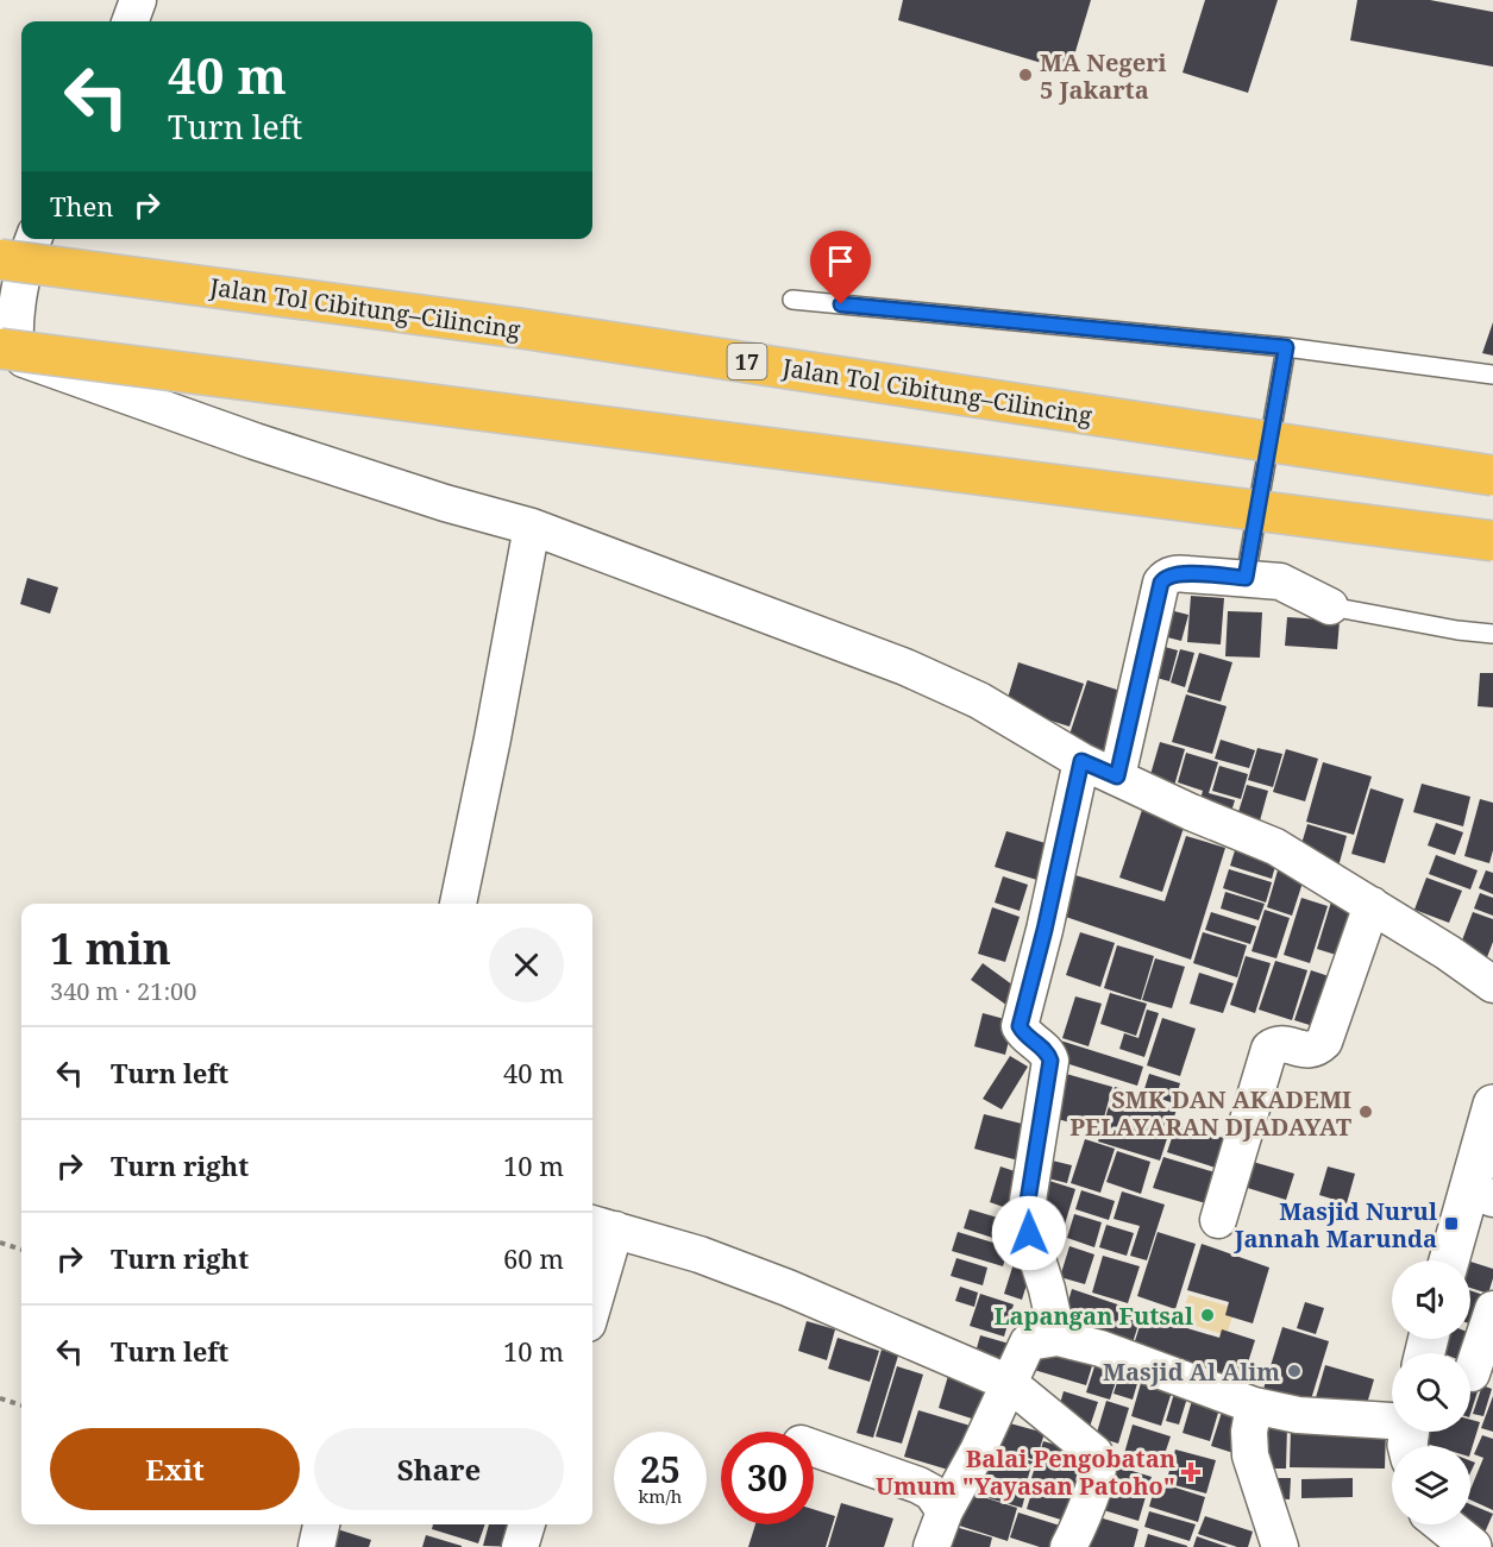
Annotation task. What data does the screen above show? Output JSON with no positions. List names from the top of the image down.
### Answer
{
  "streets": {
    "highway": ["Jalan Tol Cibitung–Cilincing", "17"]
  },
  "places": {
    "other": [
      "MA Negeri 5 Jakarta",
      "SMK DAN AKADEMI PELAYARAN DJADAYAT",
      "Lapangan Futsal",
      "Masjid Al Alim"
    ],
    "transit": ["Masjid Nurul Jannah Marunda"],
    "health": ["Balai Pengobatan Umum \"Yayasan Patoho\""]
  },
  "page": {
    "turn": ["40 m", "Turn left"],
    "then": "Then",
    "heading": ["1 min", "340 m · 21:00"],
    "list": [
      {
        "name": "Turn left",
        "value": "40 m"
      },
      {
        "name": "Turn right",
        "value": "10 m"
      },
      {
        "name": "Turn right",
        "value": "60 m"
      },
      {
        "name": "Turn left",
        "value": "10 m"
      }
    ],
    "buttons": ["Exit", "Share"],
    "speed": "25 km/h",
    "limit": "30"
  }
}
